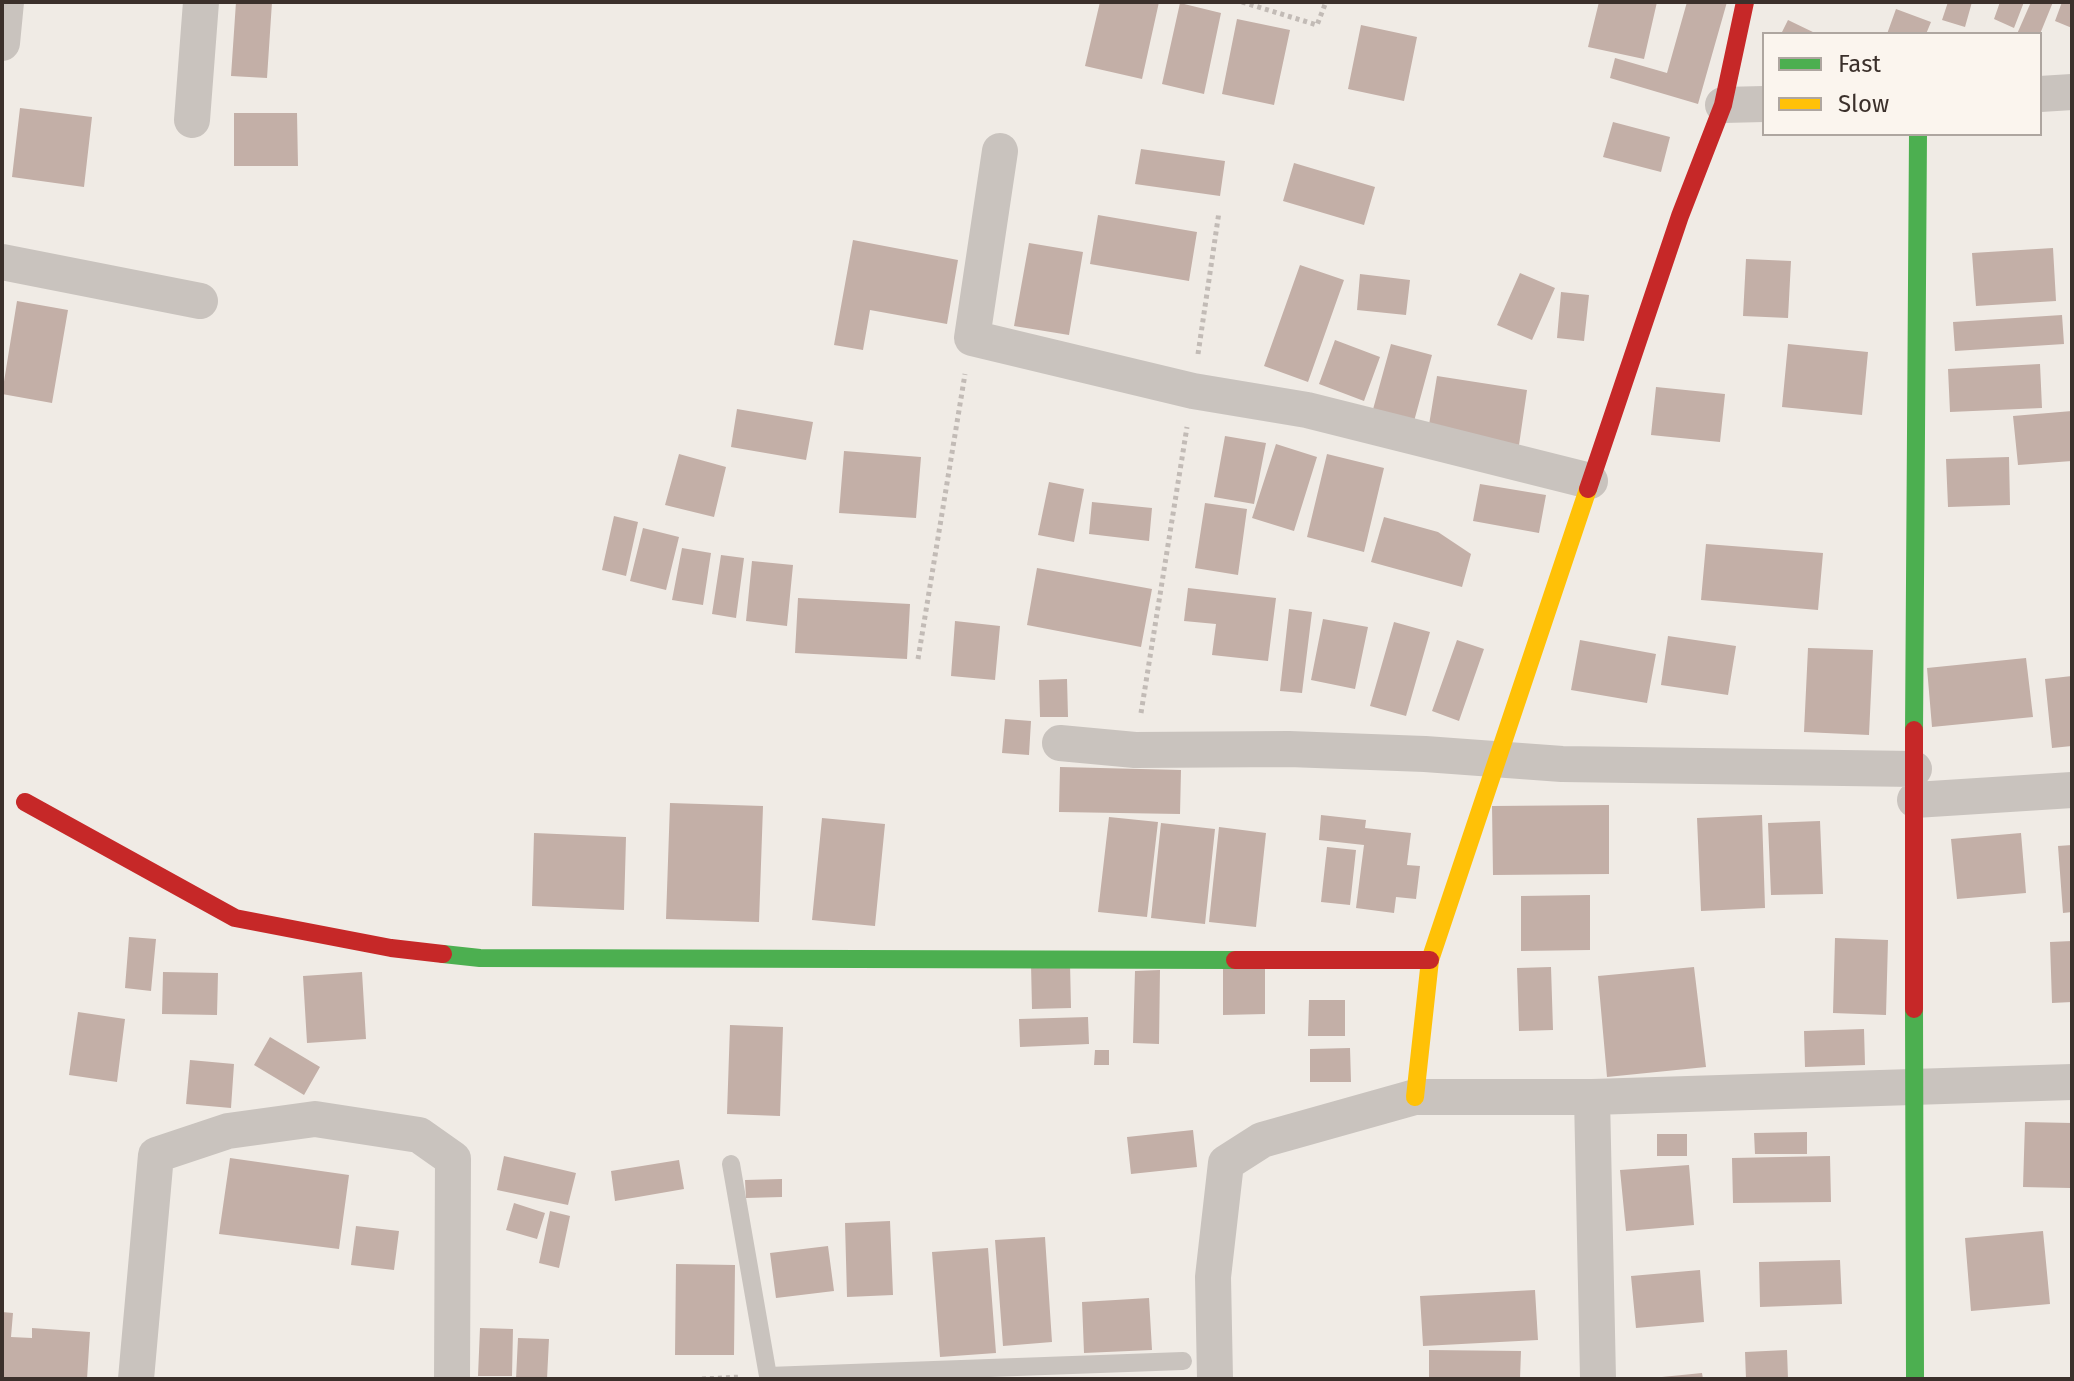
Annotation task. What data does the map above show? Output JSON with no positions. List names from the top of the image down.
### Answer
{
  "legend": ["Fast", "Slow"]
}
